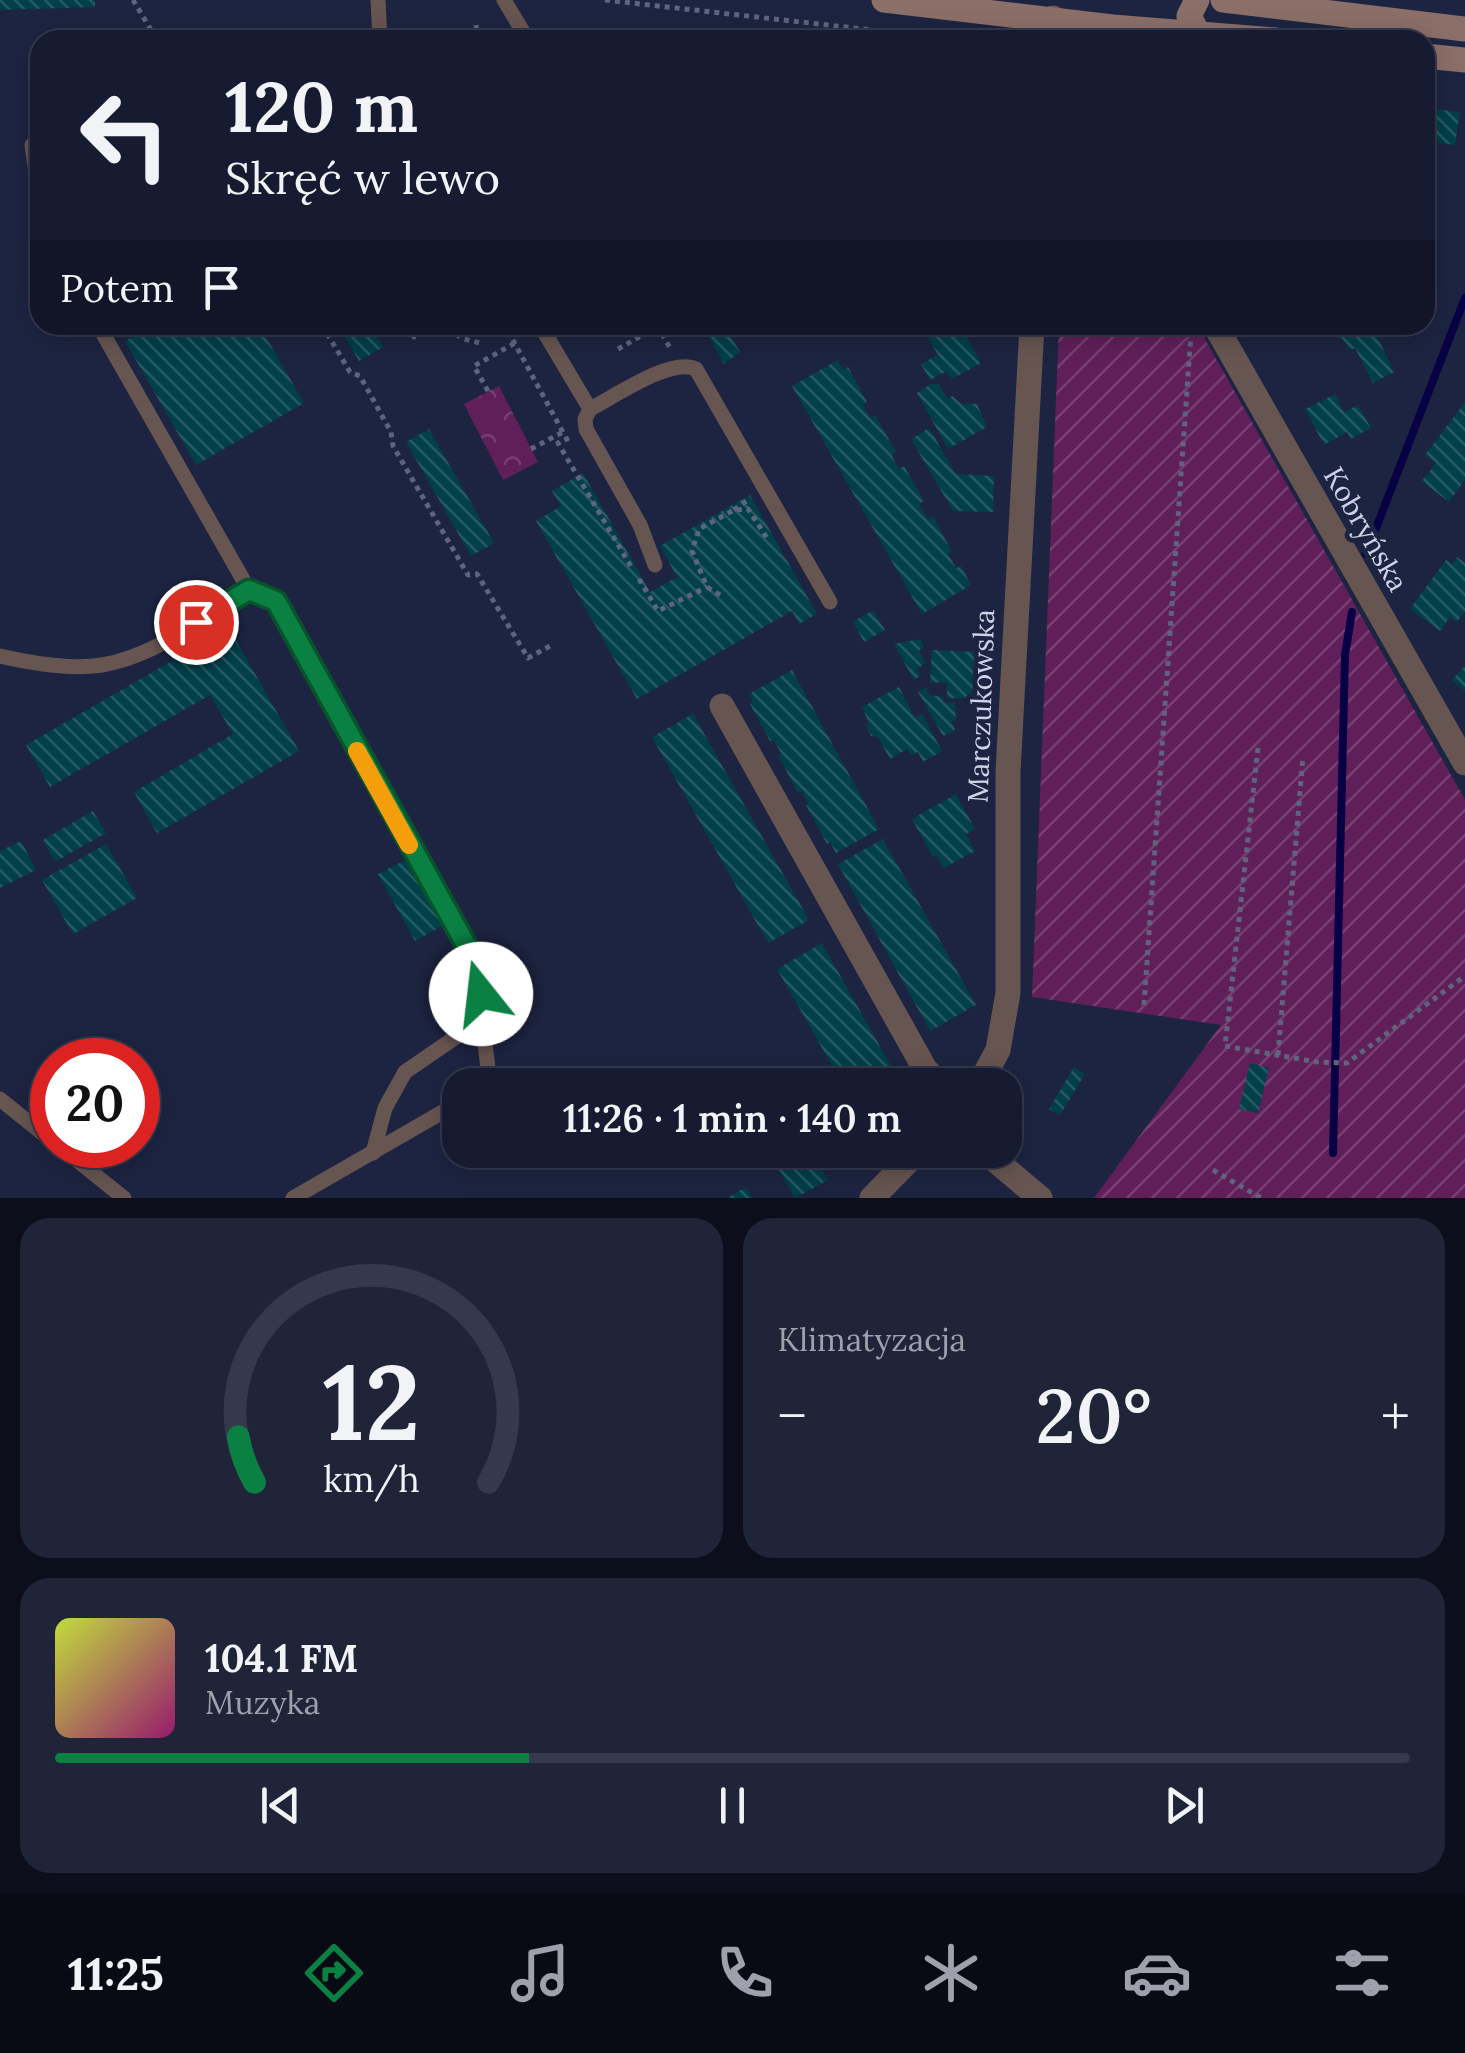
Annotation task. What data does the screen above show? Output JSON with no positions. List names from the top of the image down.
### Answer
{
  "streets": {
    "street": ["Kobryńska", "Marczukowska"]
  },
  "page": {
    "turn": ["120 m", "Skręć w lewo"],
    "then": "Potem",
    "limit": "20",
    "trip": "11:26 · 1 min · 140 m",
    "tile": "Klimatyzacja",
    "heat": ["−", "20°", "+"],
    "song": ["104.1 FM", "Muzyka"],
    "tabs": "11:25",
    "gauge": ["12", "km/h"]
  }
}
